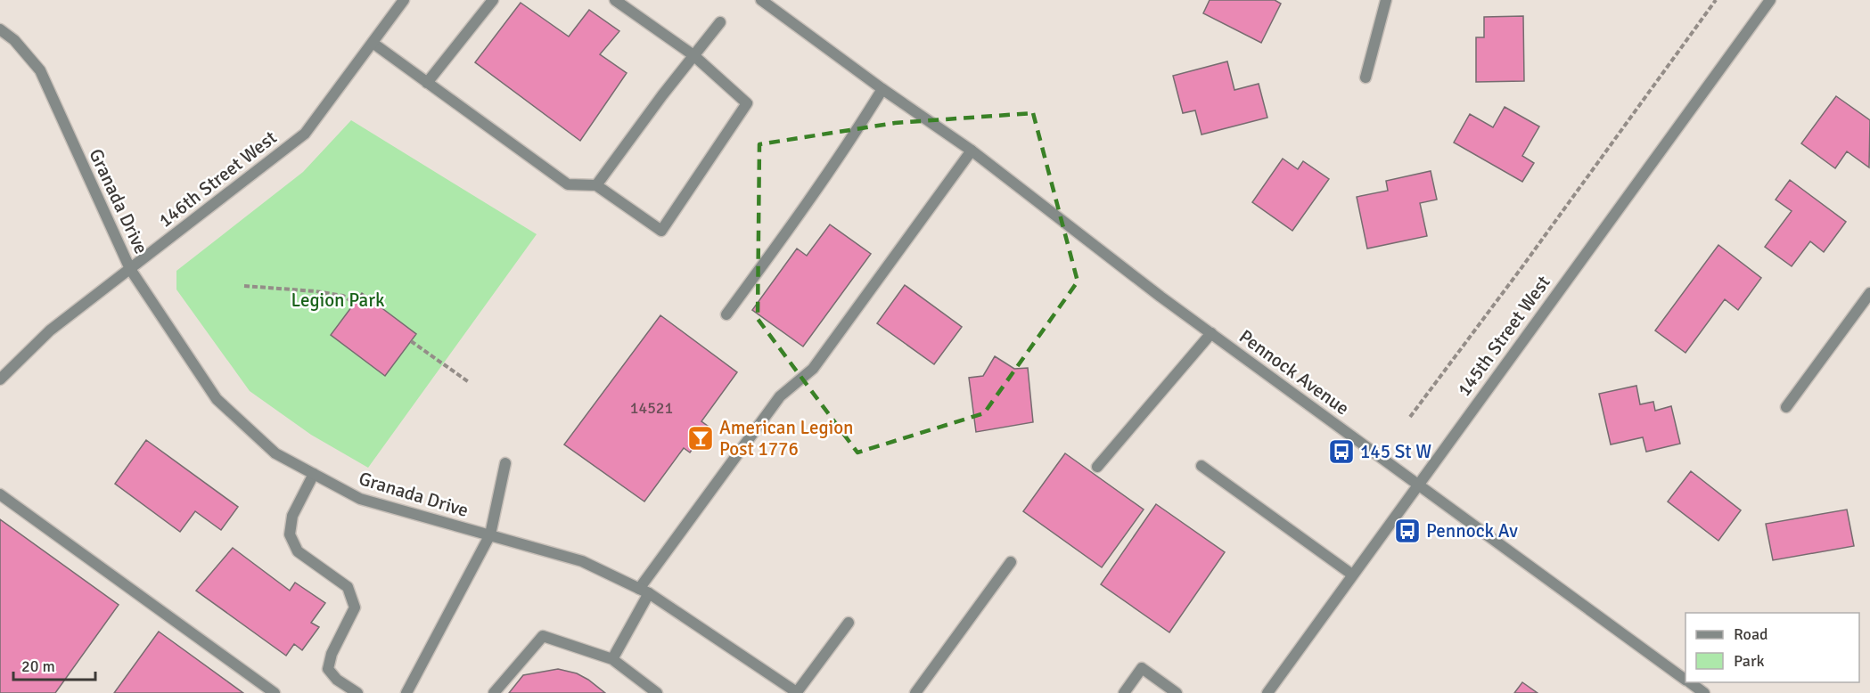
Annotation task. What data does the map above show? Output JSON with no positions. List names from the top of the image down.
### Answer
{
  "streets": {
    "street": [
      "146th Street West",
      "Granada Drive",
      "145th Street West",
      "Pennock Avenue"
    ]
  },
  "crossings": [
    ["146th Street West", "Granada Drive"],
    ["145th Street West", "Pennock Avenue"]
  ],
  "parks": ["Legion Park"],
  "places": {
    "bar": ["American Legion Post 1776"],
    "bus stop": ["145 St W", "Pennock Av"]
  },
  "house_numbers": ["14521"],
  "legend": ["Road", "Park"],
  "scale_bar": "20 m"
}
